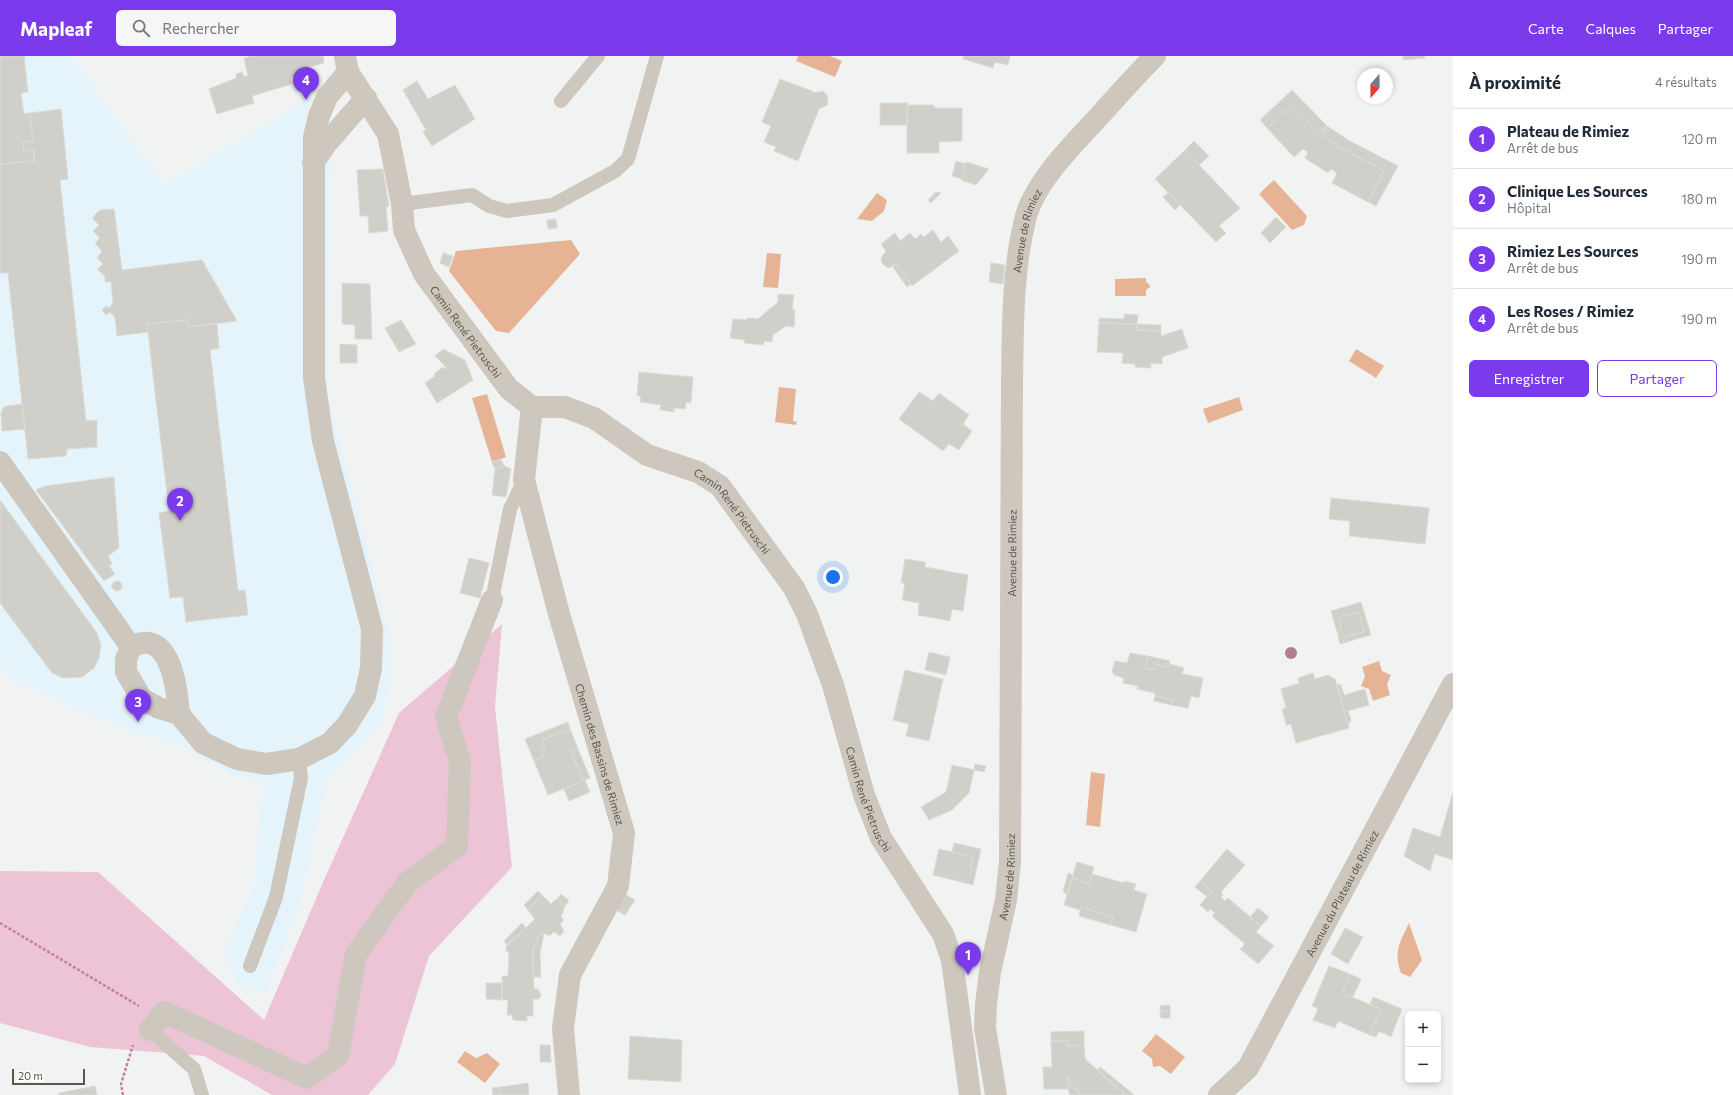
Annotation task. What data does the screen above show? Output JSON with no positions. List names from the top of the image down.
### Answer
{
  "streets": {
    "street": [
      "Avenue de Rimiez",
      "Camin René Pietruschi",
      "Chemin des Bassins de Rimiez",
      "Avenue du Plateau de Rimiez"
    ]
  },
  "crossings": [
    ["Camin René Pietruschi", "Chemin des Bassins de Rimiez"]
  ],
  "scale_bar": "20 m",
  "north": "bottom",
  "page": {
    "header": "Mapleaf",
    "search": "Rechercher",
    "nav": ["Carte", "Calques", "Partager"],
    "heading": ["À proximité", "4 résultats"],
    "pins": [
      "4",
      "2",
      "3",
      "1"
    ],
    "list": [
      {
        "mark": "1",
        "name": "Plateau de Rimiez",
        "note": "Arrêt de bus",
        "value": "120 m"
      },
      {
        "mark": "2",
        "name": "Clinique Les Sources",
        "note": "Hôpital",
        "value": "180 m"
      },
      {
        "mark": "3",
        "name": "Rimiez Les Sources",
        "note": "Arrêt de bus",
        "value": "190 m"
      },
      {
        "mark": "4",
        "name": "Les Roses / Rimiez",
        "note": "Arrêt de bus",
        "value": "190 m"
      }
    ],
    "buttons": ["Enregistrer", "Partager"],
    "map_buttons": ["+", "−"],
    "scale": "20 m"
  }
}
